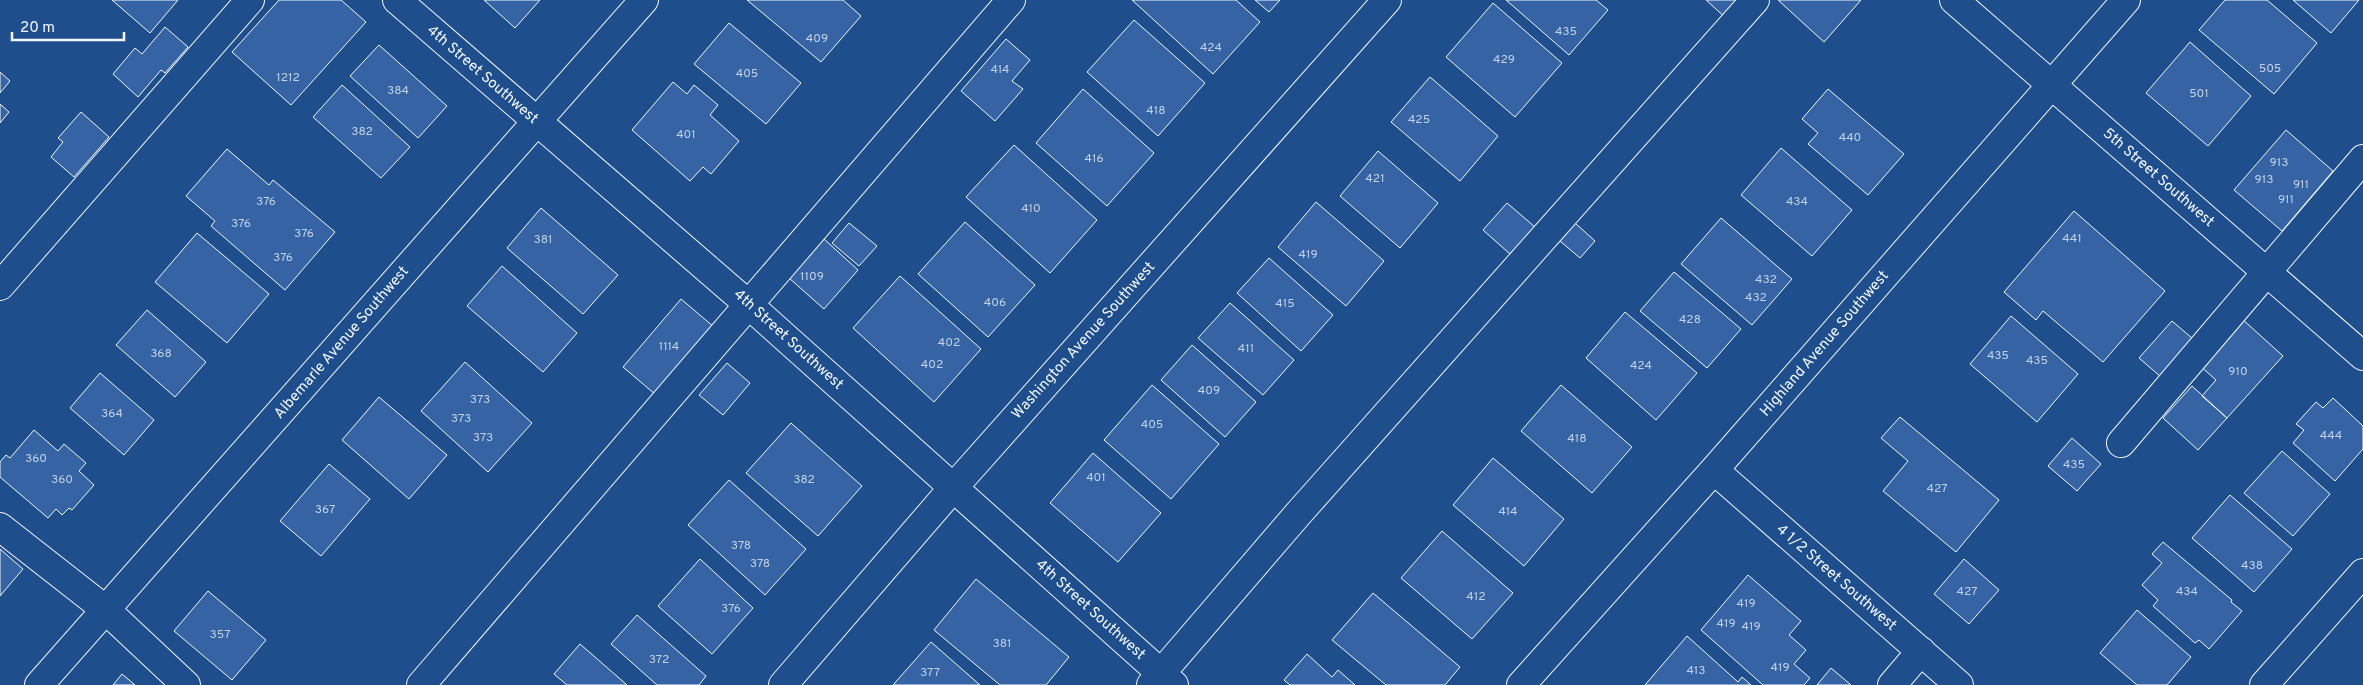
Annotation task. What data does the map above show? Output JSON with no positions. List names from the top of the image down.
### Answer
{
  "streets": {
    "street": [
      "4th Street Southwest",
      "5th Street Southwest",
      "Washington Avenue Southwest",
      "Albemarle Avenue Southwest",
      "Highland Avenue Southwest",
      "4 1/2 Street Southwest"
    ]
  },
  "crossings": [
    ["4th Street Southwest", "Washington Avenue Southwest"],
    ["4th Street Southwest", "Albemarle Avenue Southwest"],
    ["5th Street Southwest", "Highland Avenue Southwest"],
    ["Highland Avenue Southwest", "4 1/2 Street Southwest"]
  ],
  "house_numbers": [
    "435",
    "409",
    "424",
    "429",
    "505",
    "414",
    "405",
    "1212",
    "384",
    "501",
    "418",
    "425",
    "382",
    "401",
    "440",
    "416",
    "913",
    "421",
    "913",
    "911",
    "911",
    "376",
    "434",
    "410",
    "376",
    "376",
    "441",
    "381",
    "419",
    "376",
    "1109",
    "432",
    "432",
    "406",
    "415",
    "428",
    "402",
    "1114",
    "411",
    "368",
    "435",
    "435",
    "402",
    "424",
    "910",
    "409",
    "373",
    "364",
    "373",
    "405",
    "444",
    "373",
    "418",
    "360",
    "435",
    "401",
    "360",
    "382",
    "427",
    "367",
    "414",
    "378",
    "378",
    "438",
    "427",
    "434",
    "412",
    "419",
    "376",
    "419",
    "419",
    "357",
    "381",
    "372",
    "419",
    "413",
    "377"
  ],
  "scale_bar": "20 m"
}
